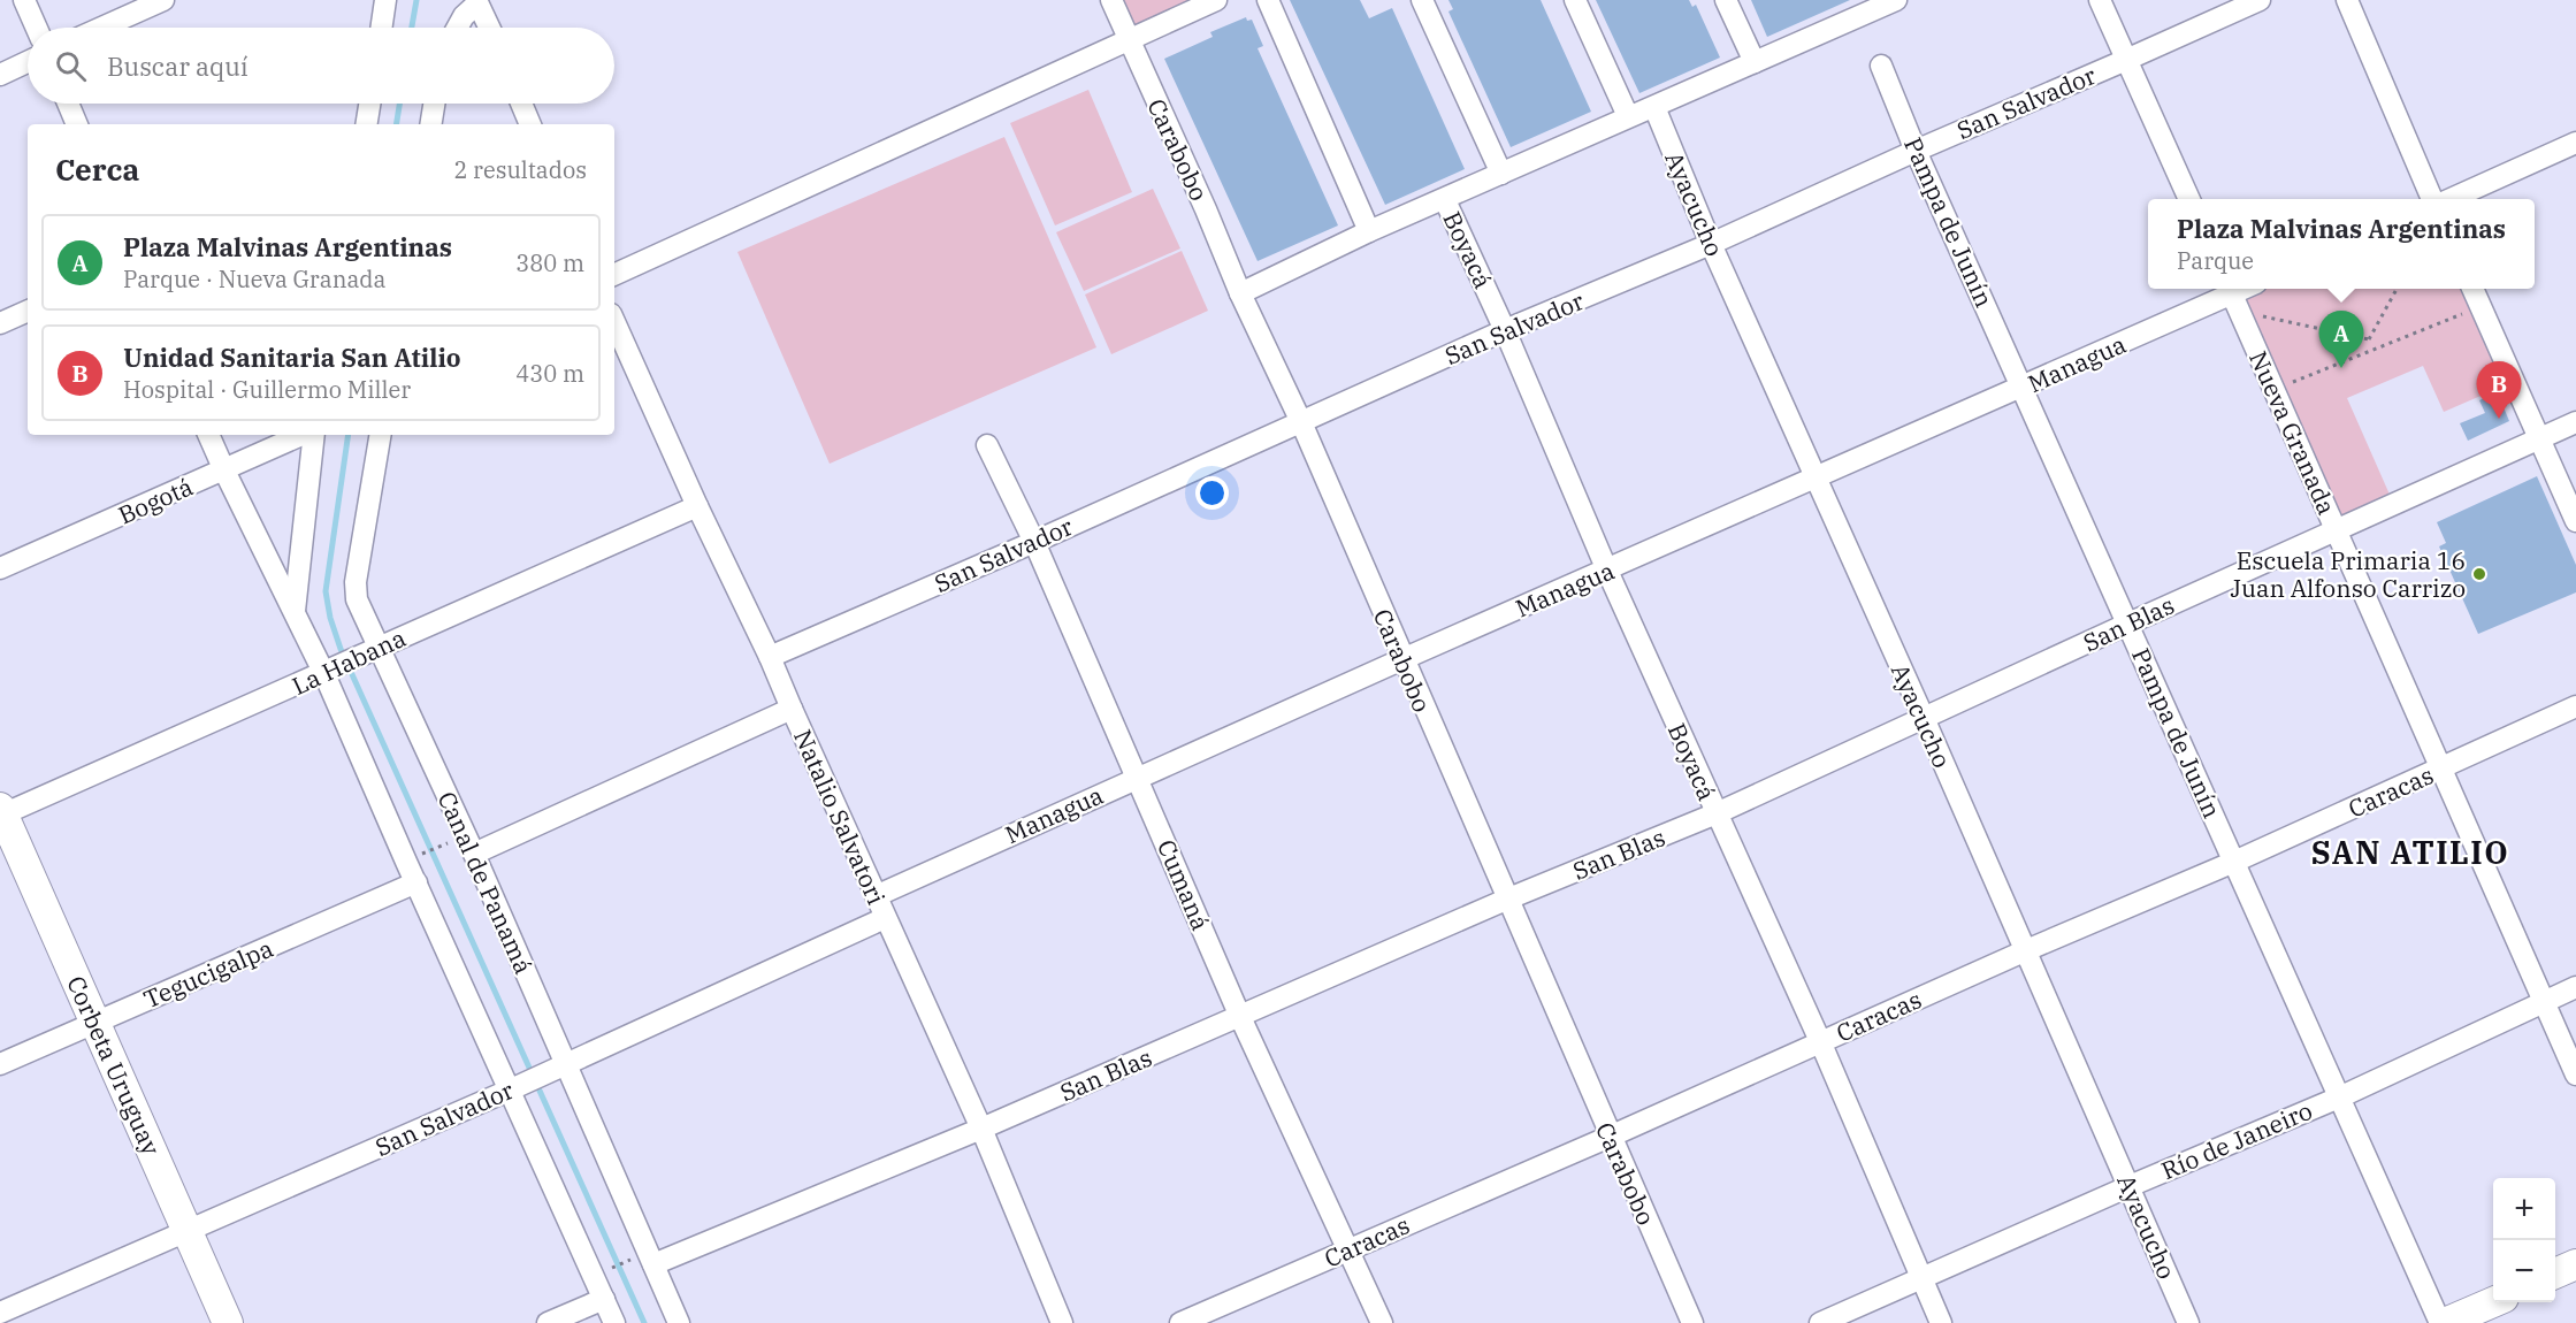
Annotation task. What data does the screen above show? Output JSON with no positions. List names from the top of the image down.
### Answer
{
  "streets": {
    "street": [
      "San Salvador",
      "Carabobo",
      "Ayacucho",
      "Pampa de Junín",
      "Boyacá",
      "Managua",
      "Nueva Granada",
      "Bogotá",
      "San Blas",
      "La Habana",
      "Caracas",
      "Natalio Salvatori",
      "Canal de Panamá",
      "Cumaná",
      "Tegucigalpa",
      "Corbeta Uruguay",
      "Río de Janeiro"
    ]
  },
  "crossings": [
    ["San Salvador", "Carabobo"],
    ["San Salvador", "Ayacucho"],
    ["San Salvador", "Pampa de Junín"],
    ["San Salvador", "Boyacá"],
    ["San Salvador", "Natalio Salvatori"],
    ["San Salvador", "Canal de Panamá"],
    ["San Salvador", "Cumaná"],
    ["San Salvador", "Corbeta Uruguay"],
    ["Carabobo", "Managua"],
    ["Carabobo", "San Blas"],
    ["Carabobo", "Caracas"],
    ["Ayacucho", "Managua"],
    ["Ayacucho", "San Blas"],
    ["Ayacucho", "Caracas"],
    ["Ayacucho", "Río de Janeiro"],
    ["Pampa de Junín", "Managua"],
    ["Pampa de Junín", "San Blas"],
    ["Pampa de Junín", "Caracas"],
    ["Pampa de Junín", "Río de Janeiro"],
    ["Boyacá", "Managua"],
    ["Boyacá", "San Blas"],
    ["Boyacá", "Caracas"],
    ["Boyacá", "Río de Janeiro"],
    ["Managua", "Nueva Granada"],
    ["Managua", "Natalio Salvatori"],
    ["Managua", "Cumaná"],
    ["Nueva Granada", "San Blas"],
    ["Nueva Granada", "Caracas"],
    ["Nueva Granada", "Río de Janeiro"],
    ["San Blas", "Natalio Salvatori"],
    ["San Blas", "Canal de Panamá"],
    ["San Blas", "Cumaná"],
    ["La Habana", "Natalio Salvatori"],
    ["La Habana", "Canal de Panamá"],
    ["La Habana", "Corbeta Uruguay"],
    ["Caracas", "Cumaná"],
    ["Tegucigalpa", "Corbeta Uruguay"]
  ],
  "districts": ["SAN ATILIO"],
  "places": ["Escuela Primaria 16 Juan Alfonso Carrizo"],
  "page": {
    "search": "Buscar aquí",
    "heading": ["Cerca", "2 resultados"],
    "popup": ["Plaza Malvinas Argentinas", "Parque"],
    "list": [
      {
        "mark": "A",
        "name": "Plaza Malvinas Argentinas",
        "note": "Parque · Nueva Granada",
        "value": "380 m"
      },
      {
        "mark": "B",
        "name": "Unidad Sanitaria San Atilio",
        "note": "Hospital · Guillermo Miller",
        "value": "430 m"
      }
    ],
    "pins": ["A", "B"],
    "map_buttons": ["+", "−"]
  }
}
